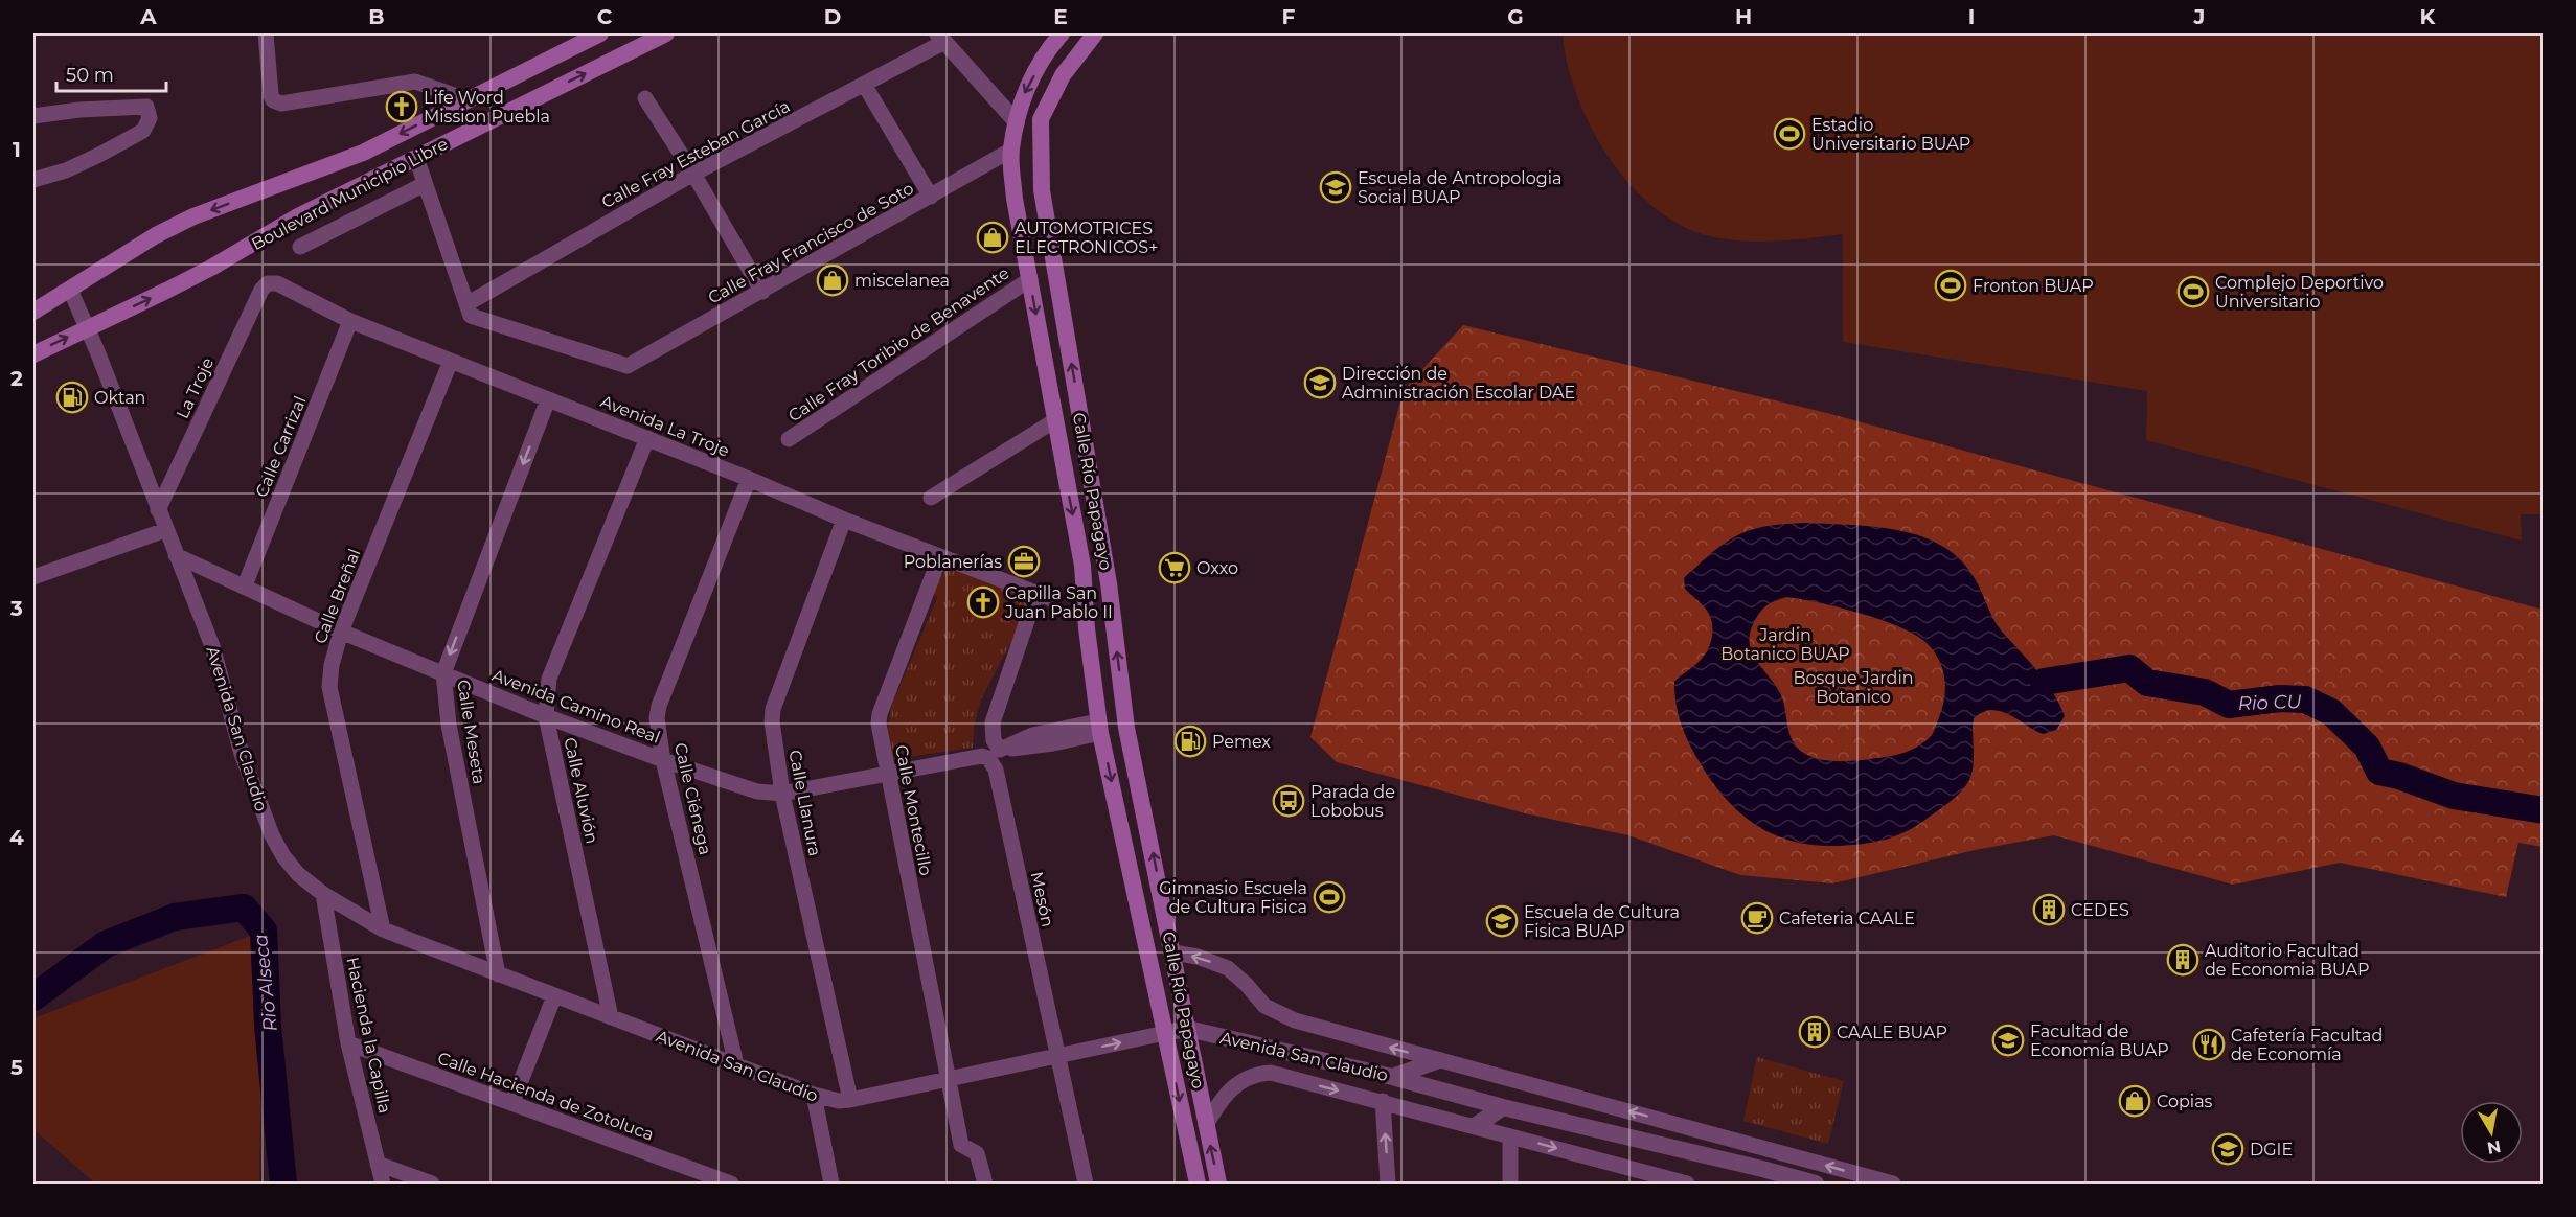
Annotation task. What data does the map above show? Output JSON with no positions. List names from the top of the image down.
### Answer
{
  "streets": {
    "main road": ["Boulevard Municipio Libre", "Calle Río Papagayo"],
    "street": [
      "Calle Fray Esteban García",
      "Calle Fray Francisco de Soto",
      "Calle Fray Toribio de Benavente",
      "La Troje",
      "Avenida La Troje",
      "Calle Carrizal",
      "Calle Breñal",
      "Avenida Camino Real",
      "Avenida San Claudio",
      "Calle Meseta",
      "Calle Aluvión",
      "Calle Ciénega",
      "Calle Llanura",
      "Calle Montecillo",
      "Mesón",
      "Hacienda la Capilla",
      "Calle Hacienda de Zotoluca"
    ]
  },
  "crossings": [
    ["Calle Fray Esteban García", "Calle Fray Francisco de Soto"],
    ["Boulevard Municipio Libre", "Avenida San Claudio"],
    ["Calle Fray Francisco de Soto", "Calle Río Papagayo"],
    ["Calle Fray Toribio de Benavente", "Calle Río Papagayo"],
    ["La Troje", "Avenida La Troje"],
    ["La Troje", "Avenida San Claudio"],
    ["Avenida La Troje", "Calle Carrizal"],
    ["Avenida La Troje", "Calle Breñal"],
    ["Avenida La Troje", "Calle Meseta"],
    ["Avenida La Troje", "Calle Aluvión"],
    ["Avenida La Troje", "Calle Ciénega"],
    ["Avenida La Troje", "Calle Llanura"],
    ["Avenida La Troje", "Calle Montecillo"],
    ["Calle Carrizal", "Avenida Camino Real"],
    ["Calle Río Papagayo", "Avenida San Claudio"],
    ["Calle Breñal", "Avenida Camino Real"],
    ["Calle Breñal", "Avenida San Claudio"],
    ["Avenida Camino Real", "Avenida San Claudio"],
    ["Avenida Camino Real", "Calle Meseta"],
    ["Avenida Camino Real", "Calle Aluvión"],
    ["Avenida Camino Real", "Calle Ciénega"],
    ["Avenida Camino Real", "Calle Llanura"],
    ["Avenida Camino Real", "Calle Montecillo"],
    ["Avenida Camino Real", "Mesón"],
    ["Avenida San Claudio", "Calle Meseta"],
    ["Avenida San Claudio", "Calle Aluvión"],
    ["Avenida San Claudio", "Calle Ciénega"],
    ["Avenida San Claudio", "Calle Llanura"],
    ["Avenida San Claudio", "Calle Montecillo"],
    ["Avenida San Claudio", "Mesón"],
    ["Avenida San Claudio", "Hacienda la Capilla"],
    ["Hacienda la Capilla", "Calle Hacienda de Zotoluca"]
  ],
  "one_way": ["Calle Meseta"],
  "water": ["Rio CU", "Rio Alseca"],
  "parks": ["Jardin Botanico BUAP", "Bosque Jardin Botanico"],
  "places": {
    "church": ["Life Word Mission Puebla", "Capilla San Juan Pablo II"],
    "sports": [
      "Estadio Universitario BUAP",
      "Fronton BUAP",
      "Complejo Deportivo Universitario",
      "Gimnasio Escuela de Cultura Fisica"
    ],
    "school or university": [
      "Escuela de Antropologia Social BUAP",
      "Dirección de Administración Escolar DAE",
      "Escuela de Cultura Fisica BUAP",
      "Facultad de Economía BUAP",
      "DGIE"
    ],
    "shop": ["AUTOMOTRICES ELECTRONICOS+", "miscelanea", "Copias"],
    "fuel station": ["Oktan", "Pemex"],
    "office": ["Poblanerías"],
    "supermarket": ["Oxxo"],
    "bus stop": ["Parada de Lobobus"],
    "building": ["CEDES", "Auditorio Facultad de Economia BUAP", "CAALE BUAP"],
    "cafe": ["Cafeteria CAALE"],
    "restaurant": ["Cafetería Facultad de Economía"]
  },
  "scale_bar": "50 m",
  "north": "bottom",
  "grid": {
    "columns": [
      "A",
      "B",
      "C",
      "D",
      "E",
      "F",
      "G",
      "H",
      "I",
      "J",
      "K"
    ],
    "rows": [
      "1",
      "2",
      "3",
      "4",
      "5"
    ]
  }
}
